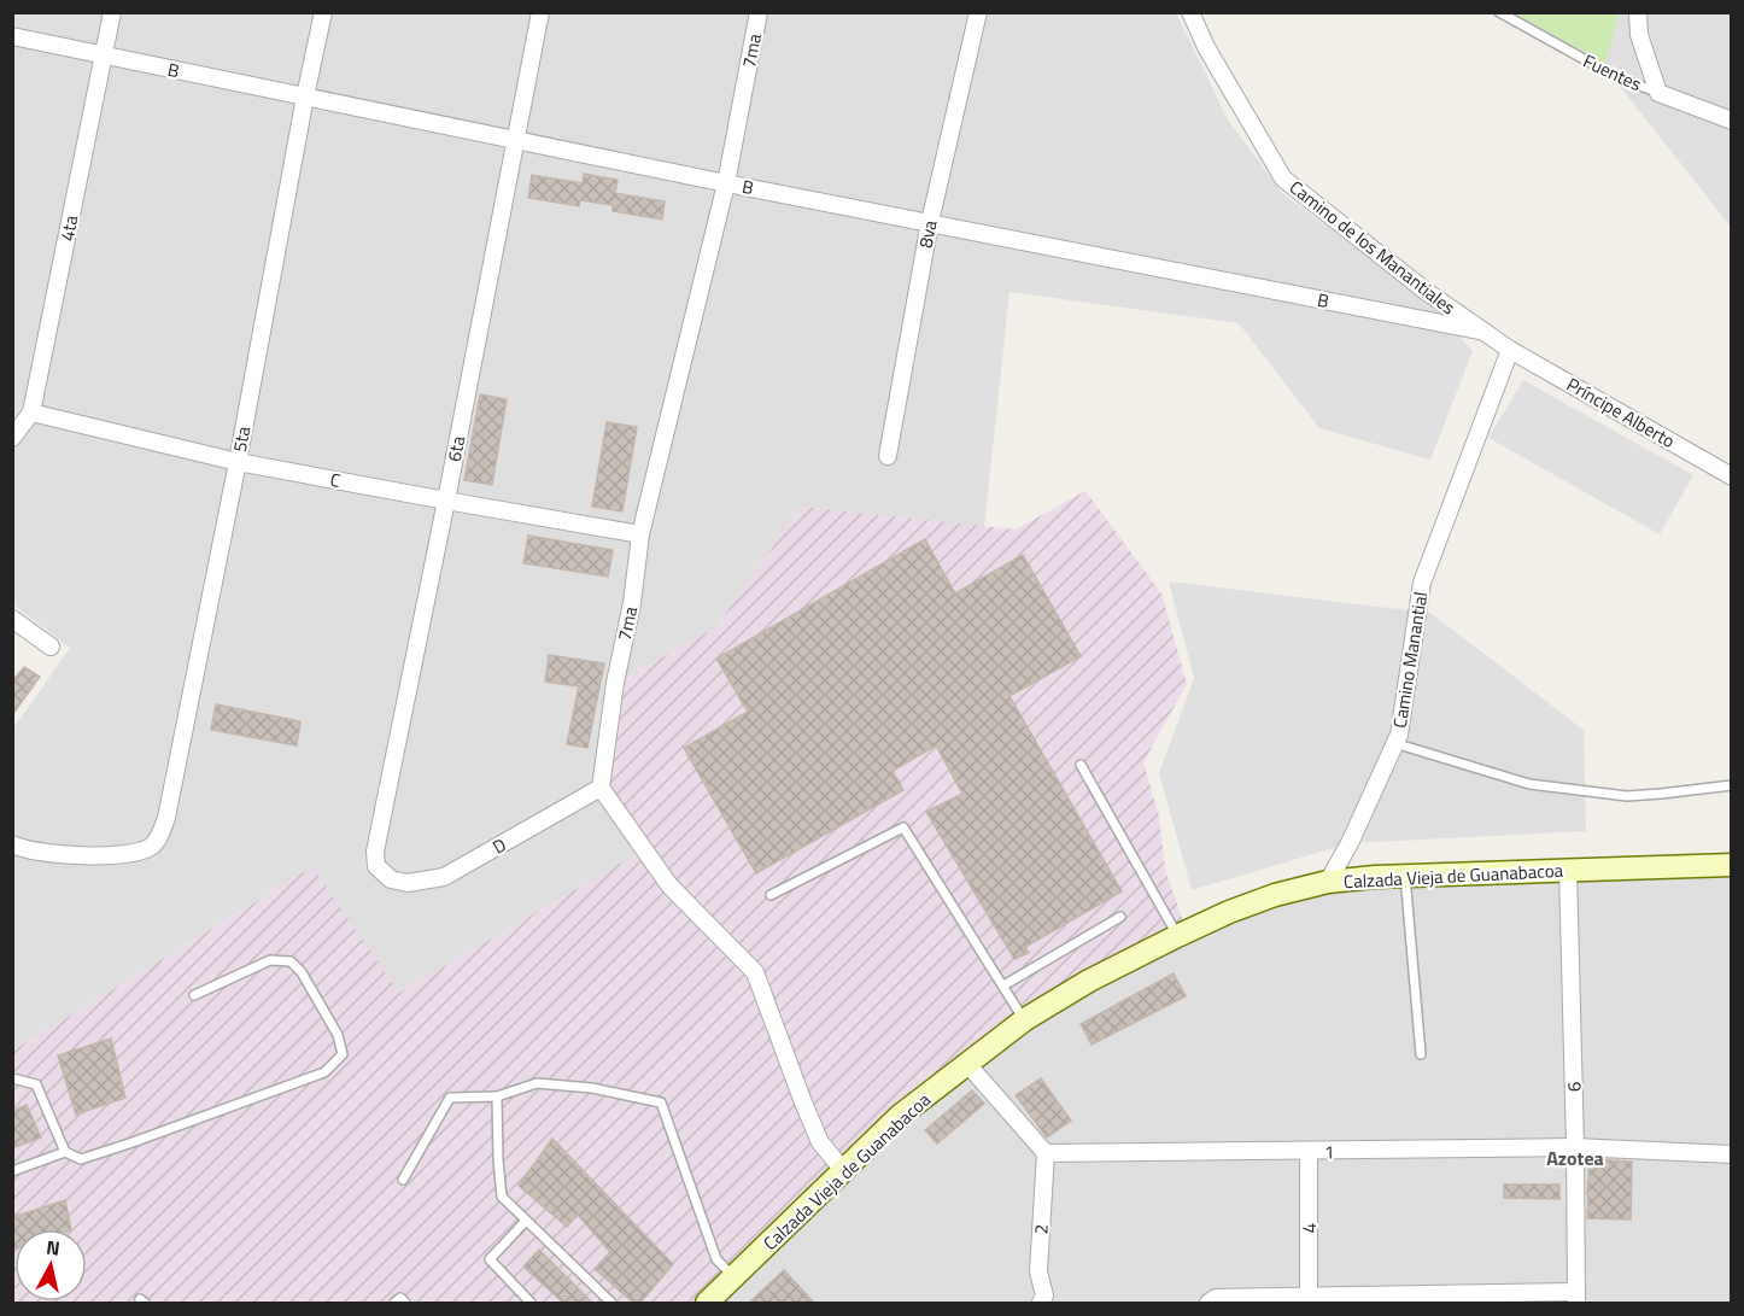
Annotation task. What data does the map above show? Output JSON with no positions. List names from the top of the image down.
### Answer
{
  "streets": {
    "main road": ["Calzada Vieja de Guanabacoa"],
    "street": [
      "7ma",
      "B",
      "Fuentes",
      "4ta",
      "8va",
      "Camino de los Manantiales",
      "Príncipe Alberto",
      "5ta",
      "6ta",
      "C",
      "Camino Manantial",
      "D",
      "6",
      "1",
      "4",
      "2"
    ]
  },
  "crossings": [
    ["7ma", "B"],
    ["7ma", "C"],
    ["7ma", "D"],
    ["B", "4ta"],
    ["B", "8va"],
    ["B", "Camino de los Manantiales"],
    ["B", "5ta"],
    ["B", "6ta"],
    ["4ta", "C"],
    ["Camino de los Manantiales", "Príncipe Alberto"],
    ["Camino de los Manantiales", "Camino Manantial"],
    ["Príncipe Alberto", "Camino Manantial"],
    ["5ta", "C"],
    ["6ta", "C"],
    ["6ta", "D"],
    ["Camino Manantial", "Calzada Vieja de Guanabacoa"],
    ["Calzada Vieja de Guanabacoa", "6"],
    ["6", "1"],
    ["1", "4"],
    ["1", "2"]
  ],
  "districts": ["Azotea"],
  "north": "top"
}
